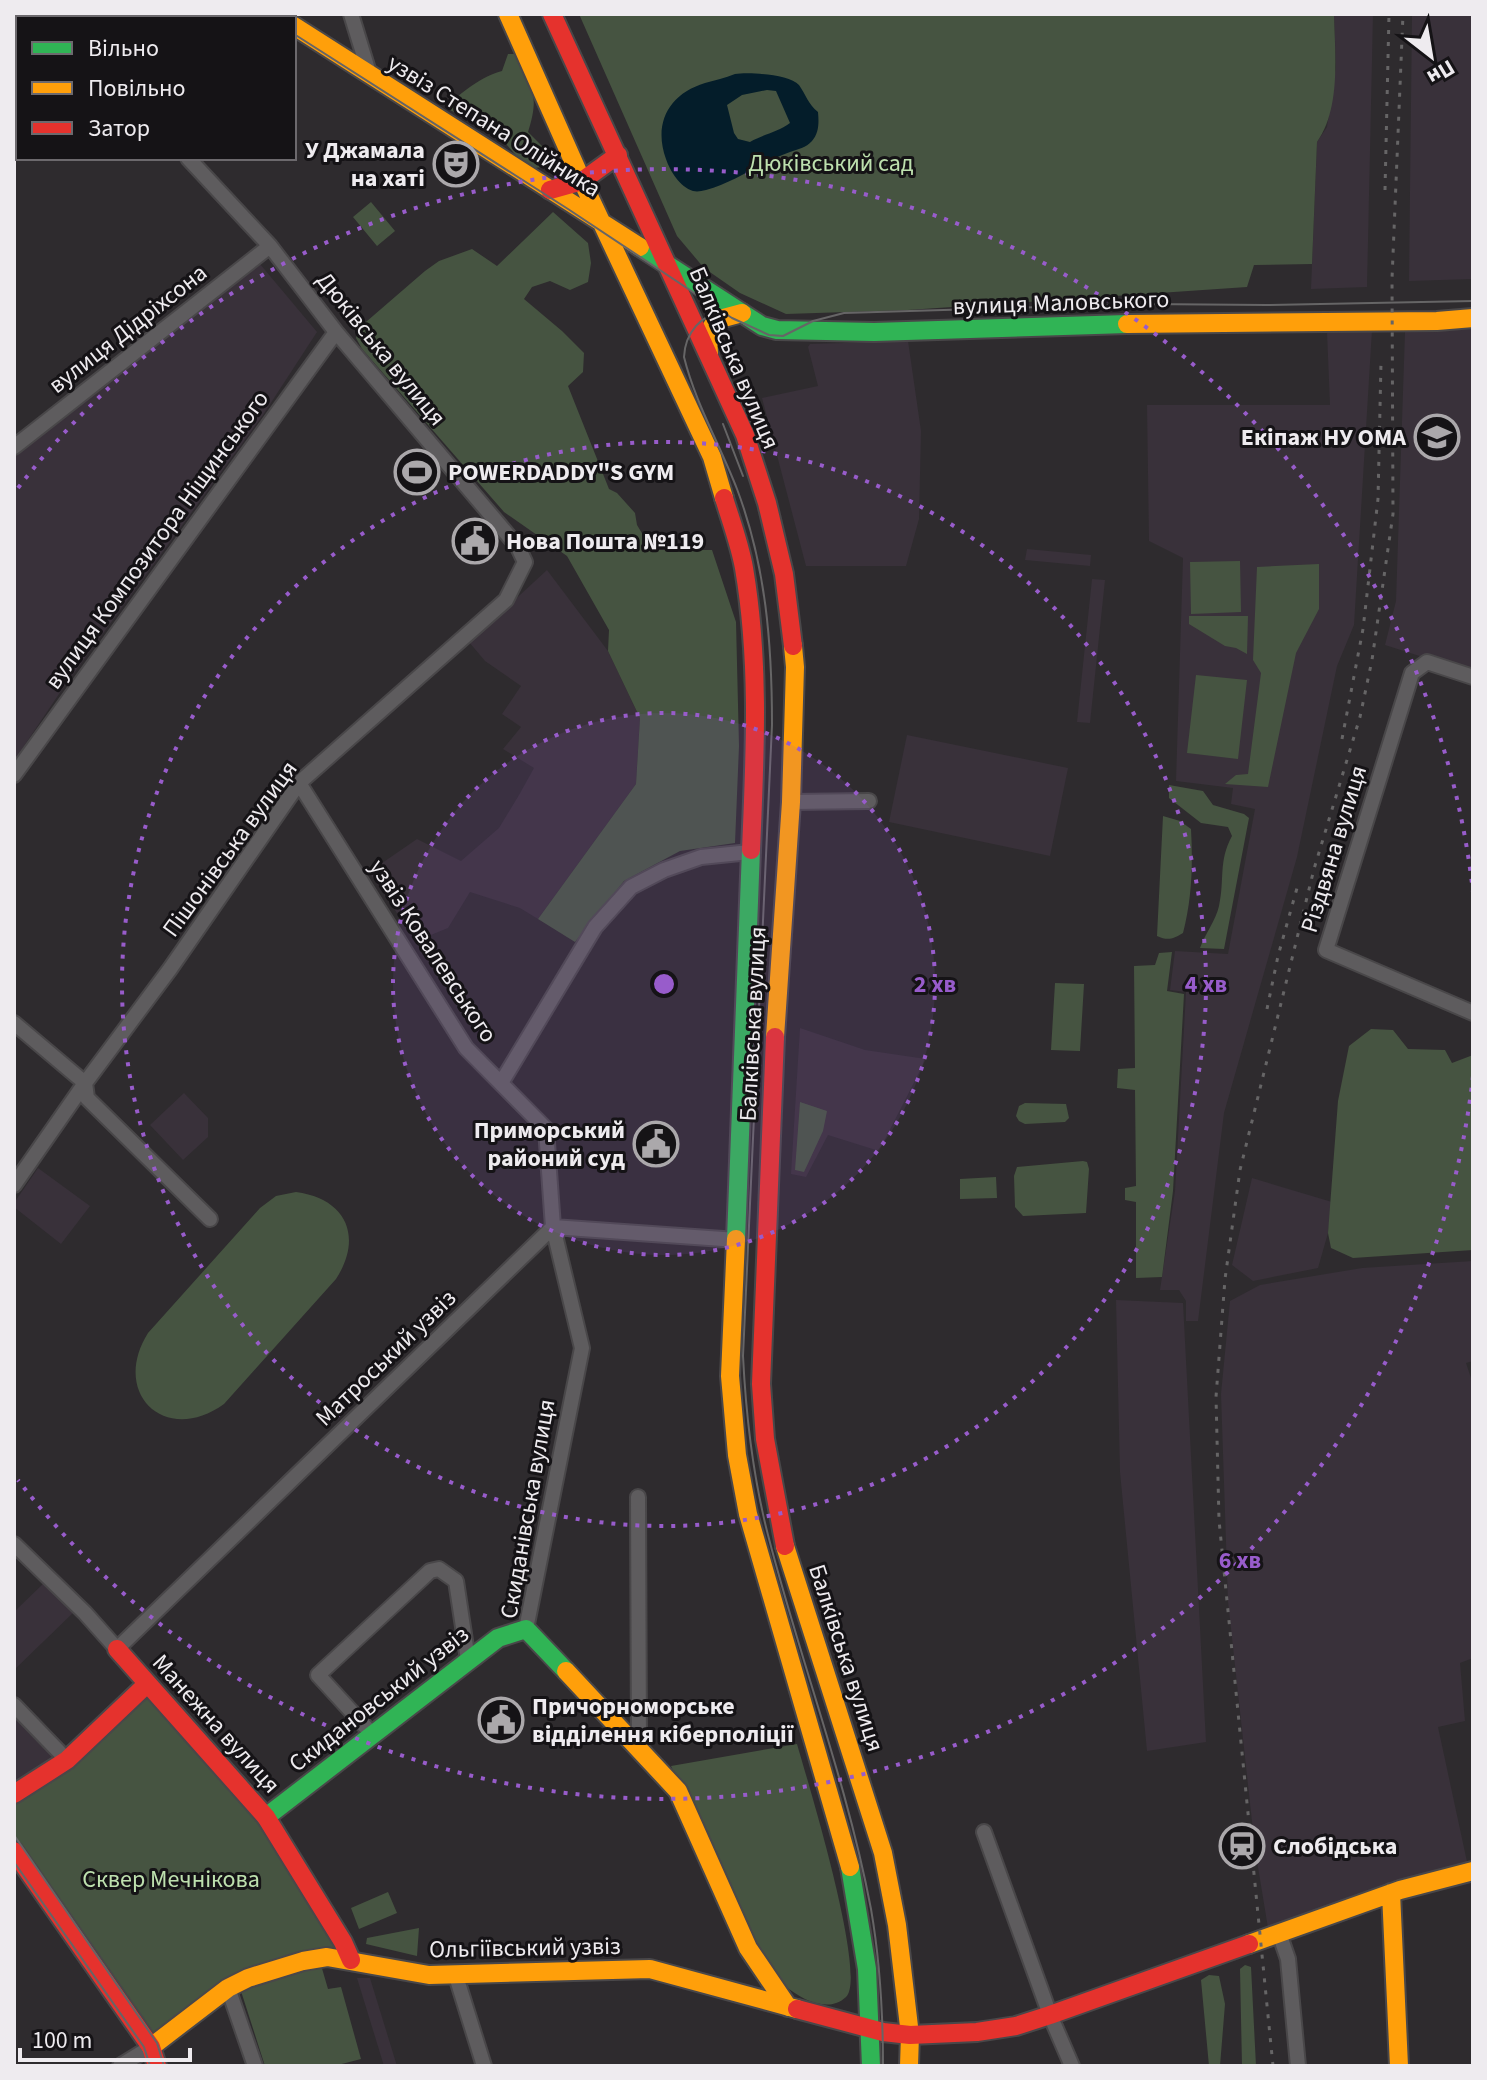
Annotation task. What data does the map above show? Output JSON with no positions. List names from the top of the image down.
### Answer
{
  "streets": {
    "main road": [
      "узвіз Степана Олійника",
      "вулиця Маловського",
      "Балківська вулиця",
      "Скиданівська вулиця",
      "Скидановський узвіз",
      "Манежна вулиця",
      "Ольгіївський узвіз"
    ],
    "street": [
      "вулиця Дідріхсона",
      "Дюківська вулиця",
      "вулиця Композитора Ніщинського",
      "Пішонівська вулиця",
      "Різдвяна вулиця",
      "узвіз Ковалевського",
      "Матроський узвіз"
    ]
  },
  "crossings": [
    ["узвіз Степана Олійника", "вулиця Маловського"],
    ["узвіз Степана Олійника", "Балківська вулиця"],
    ["вулиця Маловського", "Балківська вулиця"],
    ["вулиця Дідріхсона", "Дюківська вулиця"],
    ["Дюківська вулиця", "вулиця Композитора Ніщинського"],
    ["Дюківська вулиця", "Пішонівська вулиця"],
    ["Балківська вулиця", "Ольгіївський узвіз"],
    ["Пішонівська вулиця", "узвіз Ковалевського"],
    ["узвіз Ковалевського", "Матроський узвіз"],
    ["узвіз Ковалевського", "Скиданівська вулиця"],
    ["Матроський узвіз", "Скиданівська вулиця"],
    ["Матроський узвіз", "Манежна вулиця"],
    ["Скиданівська вулиця", "Скидановський узвіз"],
    ["Скиданівська вулиця", "Ольгіївський узвіз"],
    ["Скидановський узвіз", "Манежна вулиця"],
    ["Манежна вулиця", "Ольгіївський узвіз"]
  ],
  "parks": ["Дюківський сад", "Сквер Мечнікова"],
  "places": {
    "theatre": ["У Джамала на хаті"],
    "school or university": ["Екіпаж НУ ОМА"],
    "sports": ["POWERDADDY\"S GYM"],
    "public building": ["Нова Пошта №119", "Приморський районий суд", "Причорноморське відділення кіберполіції"],
    "station": ["Слобідська"]
  },
  "legend": ["Вільно", "Повільно", "Затор"],
  "scale_bar": "100 m",
  "north": "bottom right",
  "rings": ["2 хв", "4 хв", "6 хв"]
}
